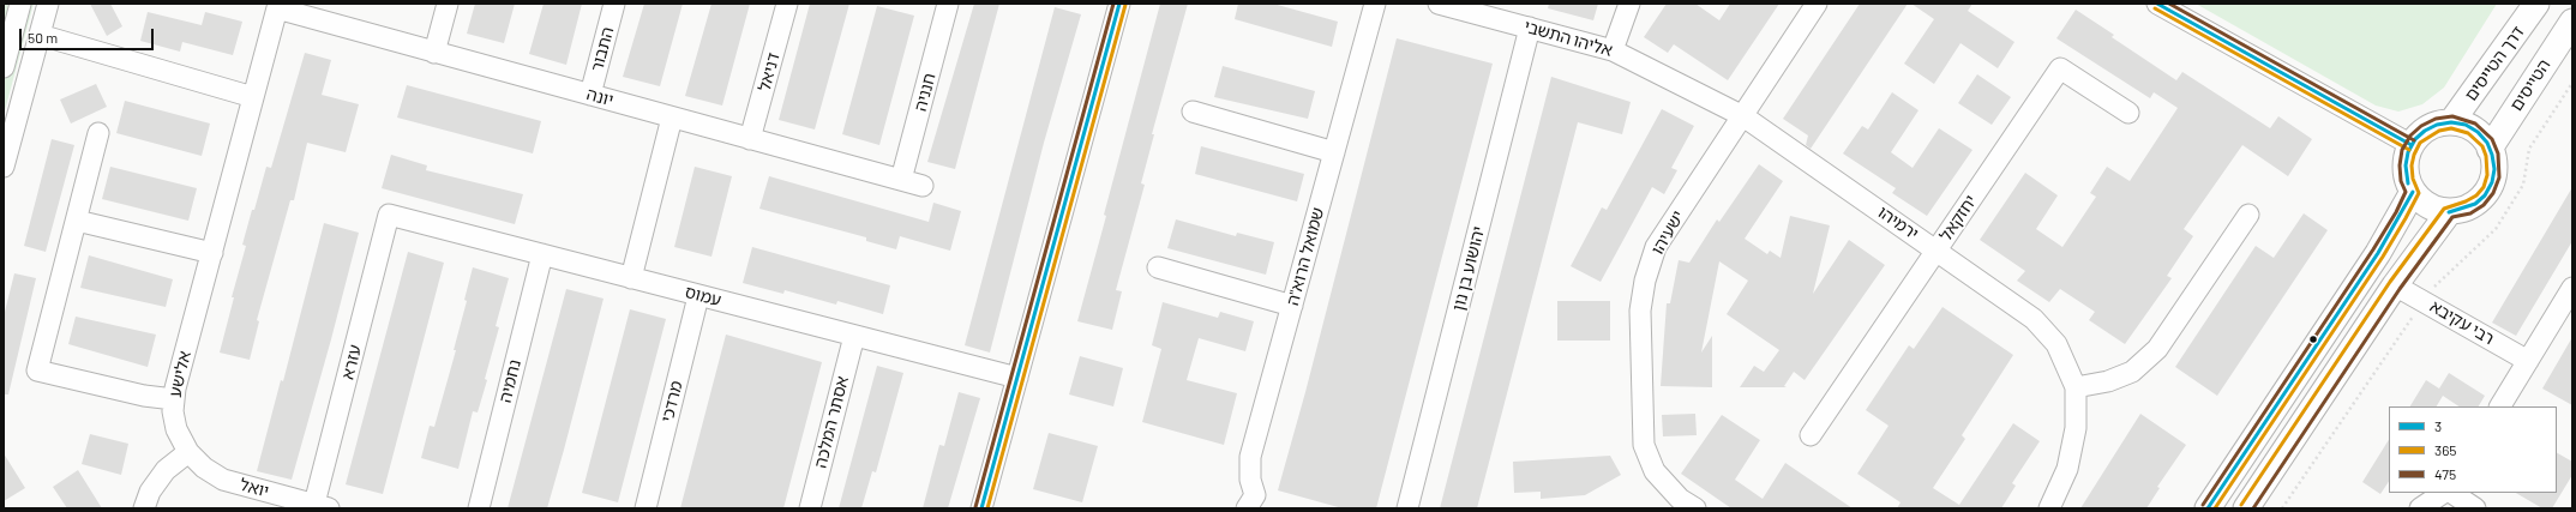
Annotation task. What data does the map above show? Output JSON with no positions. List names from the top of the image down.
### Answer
{
  "streets": {
    "main road": ["דרך הטייסים", "הטייסים"],
    "street": [
      "אליהו התשבי",
      "התבור",
      "דניאל",
      "חנניה",
      "יונה",
      "יחזקאל",
      "ירמיהו",
      "ישעיהו",
      "שמואל הרוא\"ה",
      "יהושוע בן נון",
      "עמוס",
      "רבי עקיבא",
      "עזרא",
      "אלישע",
      "נחמיה",
      "מרדכי",
      "אסתר המלכה",
      "יואל"
    ]
  },
  "crossings": [
    ["אליהו התשבי", "ירמיהו"],
    ["אליהו התשבי", "ישעיהו"],
    ["אליהו התשבי", "יהושוע בן נון"],
    ["התבור", "יונה"],
    ["דרך הטייסים", "הטייסים"],
    ["דניאל", "יונה"],
    ["חנניה", "יונה"],
    ["יונה", "אלישע"],
    ["יחזקאל", "ירמיהו"],
    ["ירמיהו", "ישעיהו"],
    ["עמוס", "עזרא"],
    ["עמוס", "נחמיה"],
    ["עמוס", "מרדכי"],
    ["עמוס", "אסתר המלכה"],
    ["עזרא", "יואל"],
    ["אלישע", "יואל"]
  ],
  "lines": ["transit line 3", "transit line 475", "transit line 365"],
  "legend": ["3", "365", "475"],
  "scale_bar": "50 m"
}
